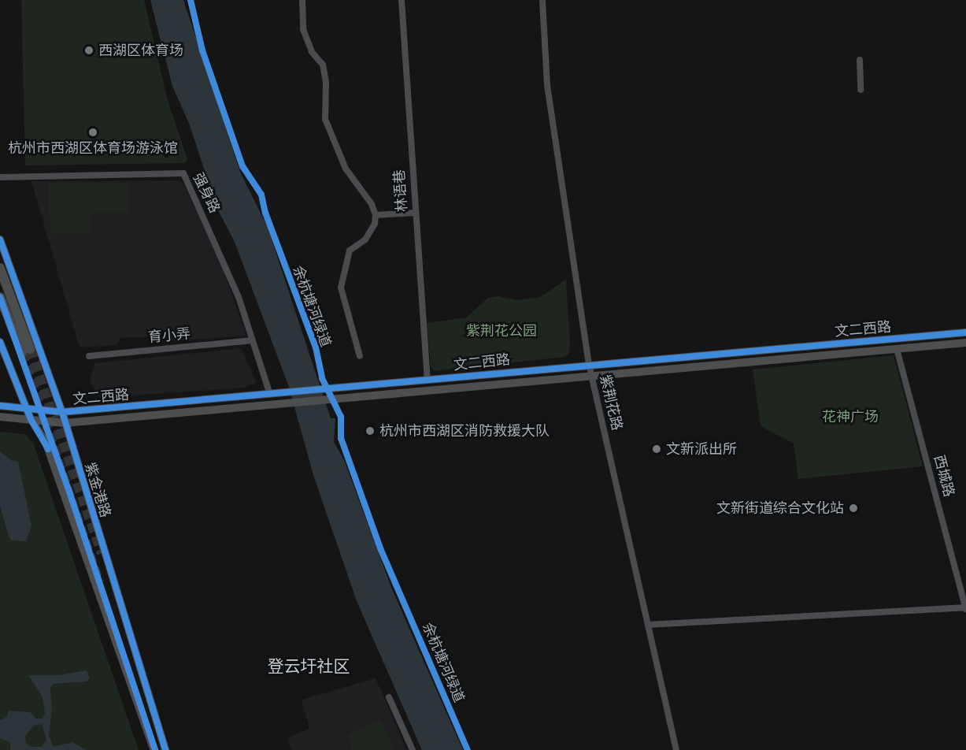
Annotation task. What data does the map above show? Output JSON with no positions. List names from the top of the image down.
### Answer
{
  "streets": {
    "main road": ["文二西路", "紫金港路"],
    "street": [
      "林语巷",
      "强身路",
      "育小弄",
      "紫荆花路",
      "西城路"
    ],
    "cycle path": ["余杭塘河绿道"]
  },
  "crossings": [
    ["林语巷", "文二西路"],
    ["强身路", "文二西路"],
    ["强身路", "育小弄"],
    ["文二西路", "紫荆花路"],
    ["文二西路", "西城路"],
    ["文二西路", "紫金港路"]
  ],
  "districts": ["登云圩社区"],
  "parks": ["紫荆花公园", "花神广场"],
  "places": [
    "西湖区体育场",
    "杭州市西湖区体育场游泳馆",
    "杭州市西湖区消防救援大队",
    "文新派出所",
    "文新街道综合文化站"
  ]
}
